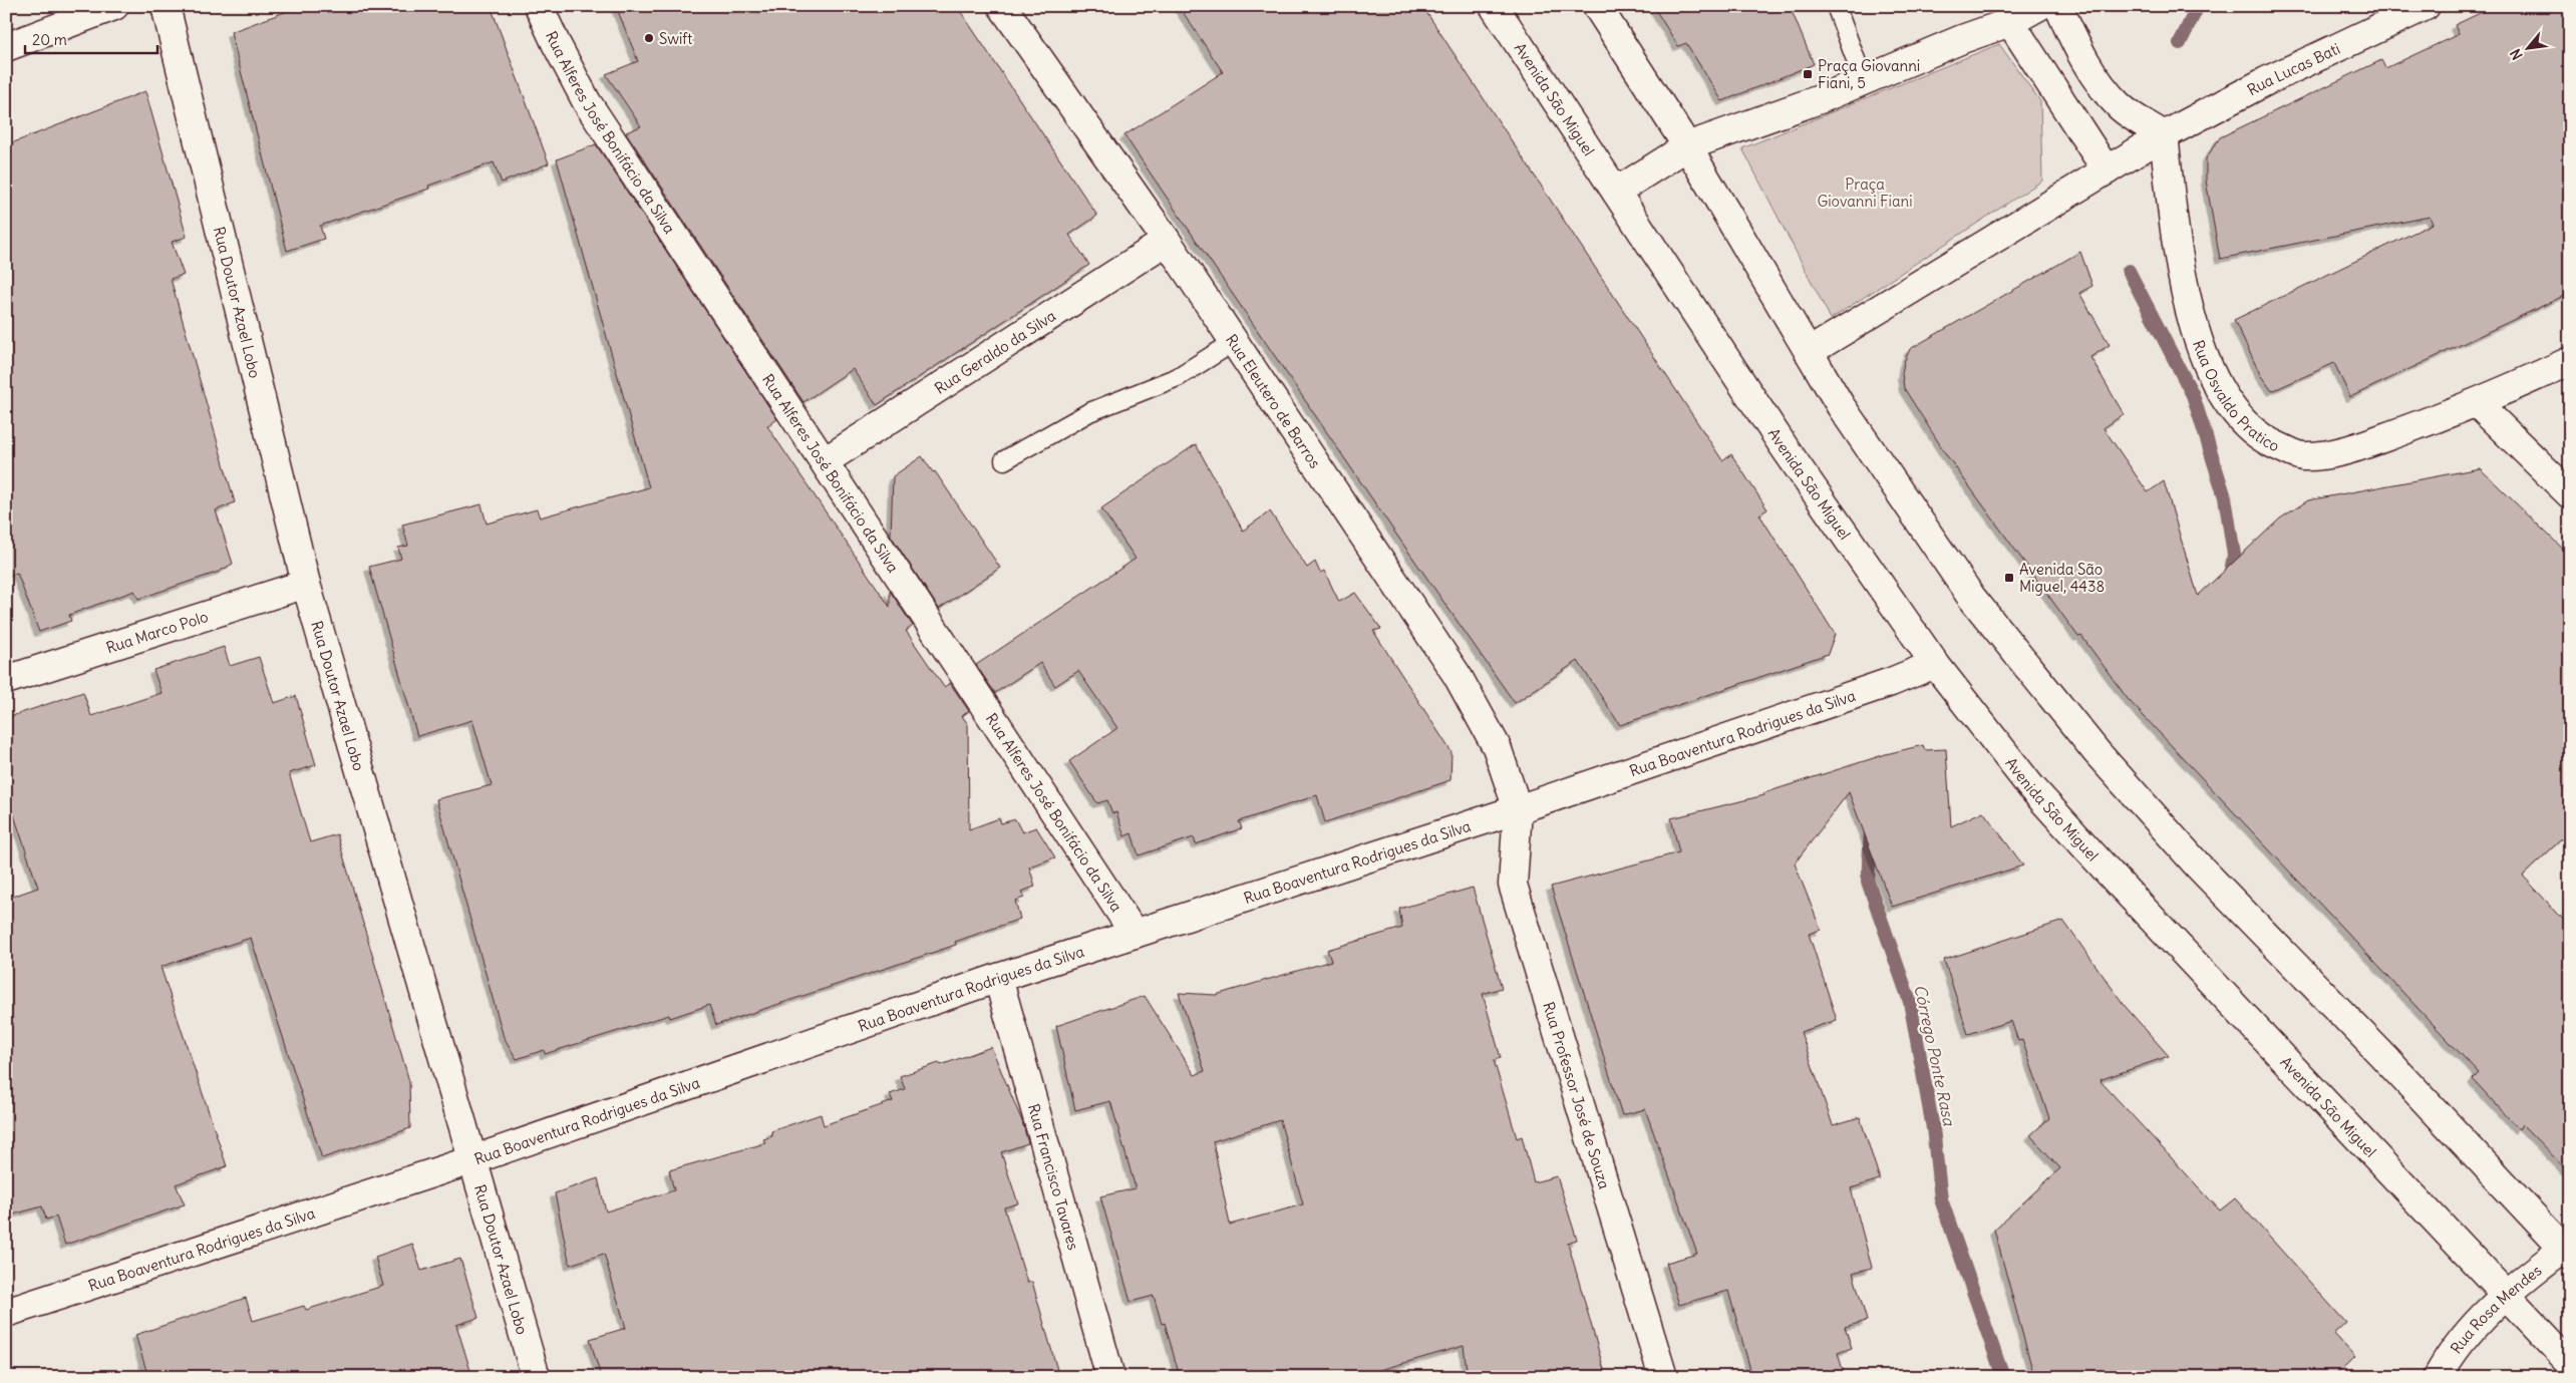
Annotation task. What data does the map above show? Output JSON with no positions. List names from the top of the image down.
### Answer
{
  "streets": {
    "street": [
      "Rua Lucas Bati",
      "Avenida São Miguel",
      "Rua Alferes José Bonifácio da Silva",
      "Rua Doutor Azael Lobo",
      "Rua Geraldo da Silva",
      "Rua Osvaldo Pratico",
      "Rua Eleutero de Barros",
      "Rua Marco Polo",
      "Rua Boaventura Rodrigues da Silva",
      "Rua Professor José de Souza",
      "Rua Francisco Tavares",
      "Rua Rosa Mendes"
    ]
  },
  "crossings": [
    ["Rua Lucas Bati", "Rua Osvaldo Pratico"],
    ["Avenida São Miguel", "Rua Boaventura Rodrigues da Silva"],
    ["Avenida São Miguel", "Rua Rosa Mendes"],
    ["Rua Alferes José Bonifácio da Silva", "Rua Geraldo da Silva"],
    ["Rua Alferes José Bonifácio da Silva", "Rua Boaventura Rodrigues da Silva"],
    ["Rua Doutor Azael Lobo", "Rua Marco Polo"],
    ["Rua Doutor Azael Lobo", "Rua Boaventura Rodrigues da Silva"],
    ["Rua Geraldo da Silva", "Rua Eleutero de Barros"],
    ["Rua Eleutero de Barros", "Rua Boaventura Rodrigues da Silva"],
    ["Rua Eleutero de Barros", "Rua Professor José de Souza"],
    ["Rua Boaventura Rodrigues da Silva", "Rua Professor José de Souza"],
    ["Rua Boaventura Rodrigues da Silva", "Rua Francisco Tavares"]
  ],
  "water": ["Córrego Ponte Rasa"],
  "parks": ["Praça Giovanni Fiani"],
  "places": {
    "other": ["Swift"],
    "transit": ["Praça Giovanni Fiani, 5", "Avenida São Miguel, 4438"]
  },
  "scale_bar": "20 m",
  "north": "bottom left"
}
